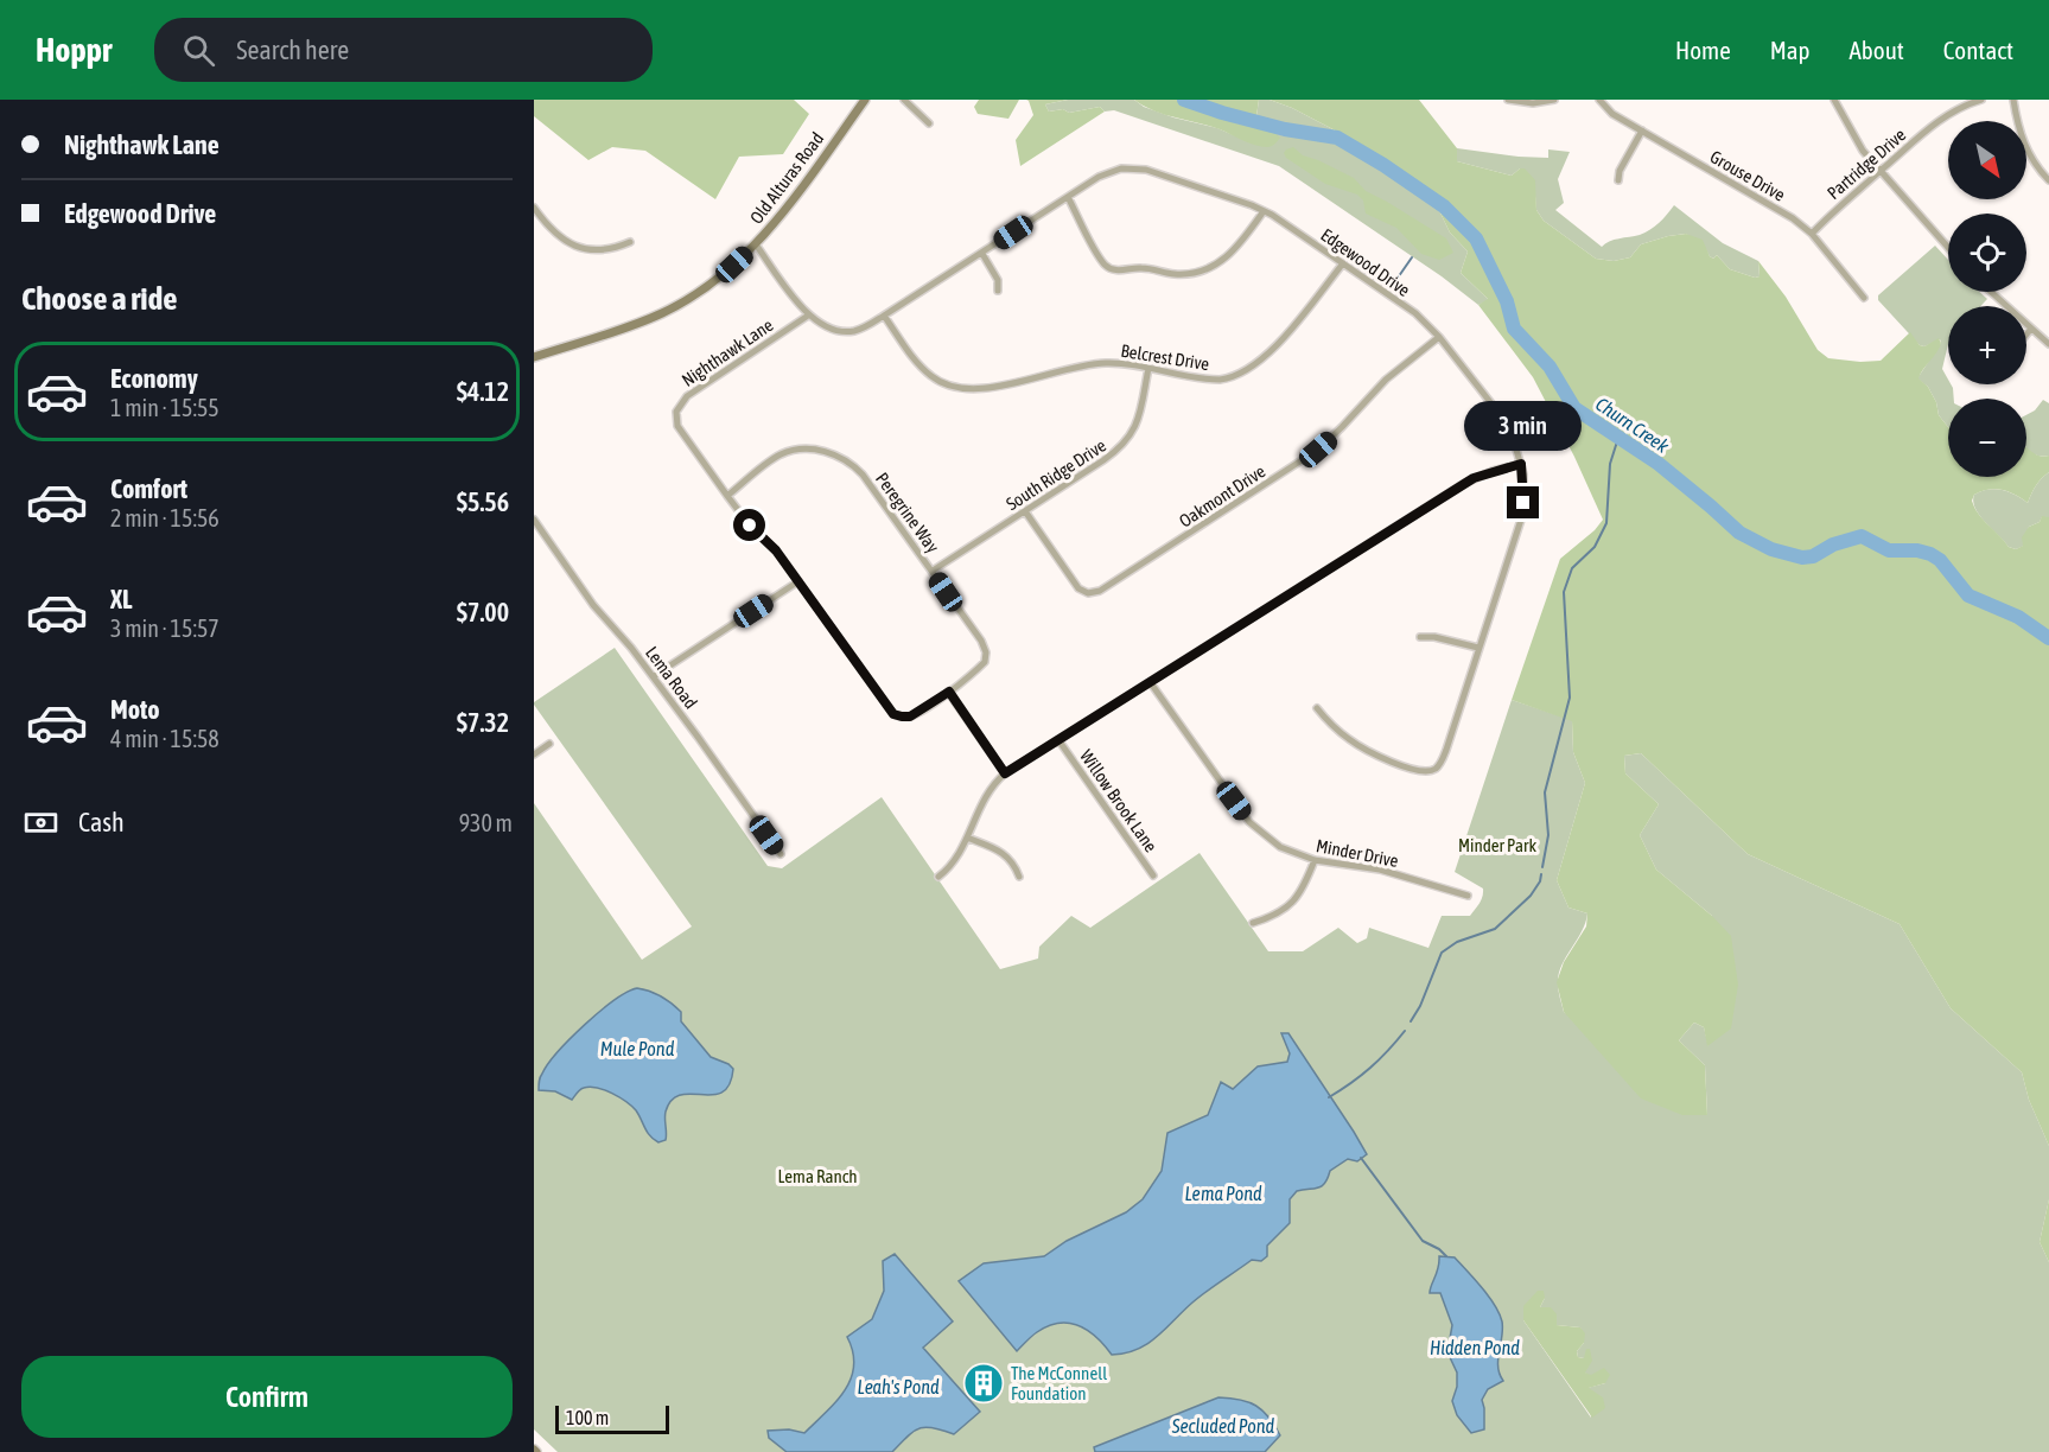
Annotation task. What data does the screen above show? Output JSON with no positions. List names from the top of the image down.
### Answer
{
  "streets": {
    "main road": ["Old Alturas Road"],
    "street": [
      "Partridge Drive",
      "Grouse Drive",
      "Edgewood Drive",
      "Nighthawk Lane",
      "Belcrest Drive",
      "South Ridge Drive",
      "Oakmont Drive",
      "Peregrine Way",
      "Lema Road",
      "Willow Brook Lane",
      "Minder Drive"
    ]
  },
  "crossings": [
    ["Partridge Drive", "Grouse Drive"],
    ["Old Alturas Road", "Edgewood Drive"],
    ["Edgewood Drive", "Nighthawk Lane"],
    ["Edgewood Drive", "Belcrest Drive"],
    ["Edgewood Drive", "Oakmont Drive"],
    ["Nighthawk Lane", "Peregrine Way"],
    ["Belcrest Drive", "South Ridge Drive"],
    ["South Ridge Drive", "Oakmont Drive"],
    ["South Ridge Drive", "Peregrine Way"]
  ],
  "water": [
    "Churn Creek",
    "Mule Pond",
    "Lema Pond",
    "Hidden Pond",
    "Leah's Pond",
    "Secluded Pond"
  ],
  "parks": ["Minder Park", "Lema Ranch"],
  "places": {
    "building": ["The McConnell Foundation"]
  },
  "scale_bar": "100 m",
  "north": "bottom right",
  "page": {
    "header": "Hoppr",
    "search": "Search here",
    "nav": [
      "Home",
      "Map",
      "About",
      "Contact"
    ],
    "banner": ["Nighthawk Lane", "Edgewood Drive"],
    "map_buttons": ["+", "−"],
    "heading": "Choose a ride",
    "list": [
      {
        "name": "Economy",
        "note": "1 min · 15:55",
        "value": "$4.12"
      },
      {
        "name": "Comfort",
        "note": "2 min · 15:56",
        "value": "$5.56"
      },
      {
        "name": "XL",
        "note": "3 min · 15:57",
        "value": "$7.00"
      },
      {
        "name": "Moto",
        "note": "4 min · 15:58",
        "value": "$7.32"
      }
    ],
    "bubble": "3 min",
    "pay": ["Cash", "930 m"],
    "buttons": "Confirm",
    "scale": "100 m"
  }
}
